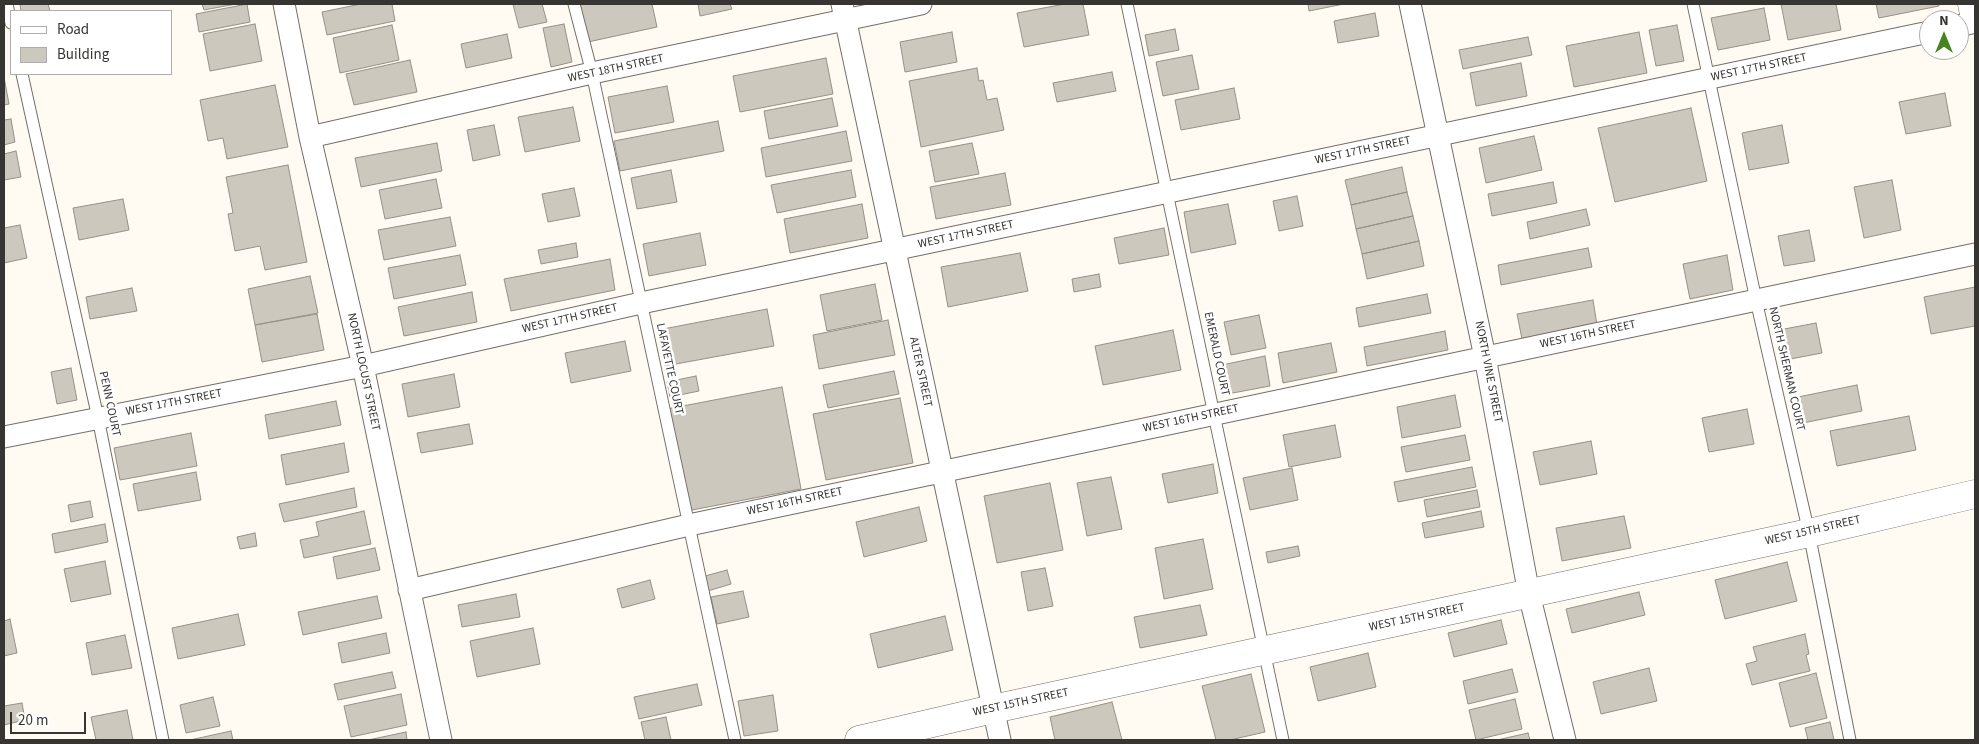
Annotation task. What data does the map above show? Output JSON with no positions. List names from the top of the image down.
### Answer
{
  "streets": {
    "main road": ["WEST 15TH STREET"],
    "street": [
      "WEST 17TH STREET",
      "WEST 18TH STREET",
      "WEST 16TH STREET",
      "NORTH LOCUST STREET",
      "ALTER STREET",
      "NORTH VINE STREET"
    ],
    "lane": [
      "EMERALD COURT",
      "LAFAYETTE COURT",
      "NORTH SHERMAN COURT",
      "PENN COURT"
    ]
  },
  "crossings": [
    ["WEST 17TH STREET", "EMERALD COURT"],
    ["WEST 17TH STREET", "LAFAYETTE COURT"],
    ["WEST 17TH STREET", "NORTH SHERMAN COURT"],
    ["WEST 17TH STREET", "NORTH LOCUST STREET"],
    ["WEST 17TH STREET", "ALTER STREET"],
    ["WEST 17TH STREET", "NORTH VINE STREET"],
    ["WEST 17TH STREET", "PENN COURT"],
    ["WEST 18TH STREET", "LAFAYETTE COURT"],
    ["WEST 18TH STREET", "NORTH LOCUST STREET"],
    ["WEST 18TH STREET", "ALTER STREET"],
    ["WEST 16TH STREET", "EMERALD COURT"],
    ["WEST 16TH STREET", "LAFAYETTE COURT"],
    ["WEST 16TH STREET", "NORTH SHERMAN COURT"],
    ["WEST 16TH STREET", "NORTH LOCUST STREET"],
    ["WEST 16TH STREET", "ALTER STREET"],
    ["WEST 16TH STREET", "NORTH VINE STREET"],
    ["EMERALD COURT", "WEST 15TH STREET"],
    ["NORTH SHERMAN COURT", "WEST 15TH STREET"],
    ["ALTER STREET", "WEST 15TH STREET"],
    ["NORTH VINE STREET", "WEST 15TH STREET"]
  ],
  "legend": ["Road", "Building"],
  "scale_bar": "20 m",
  "north": "top"
}
